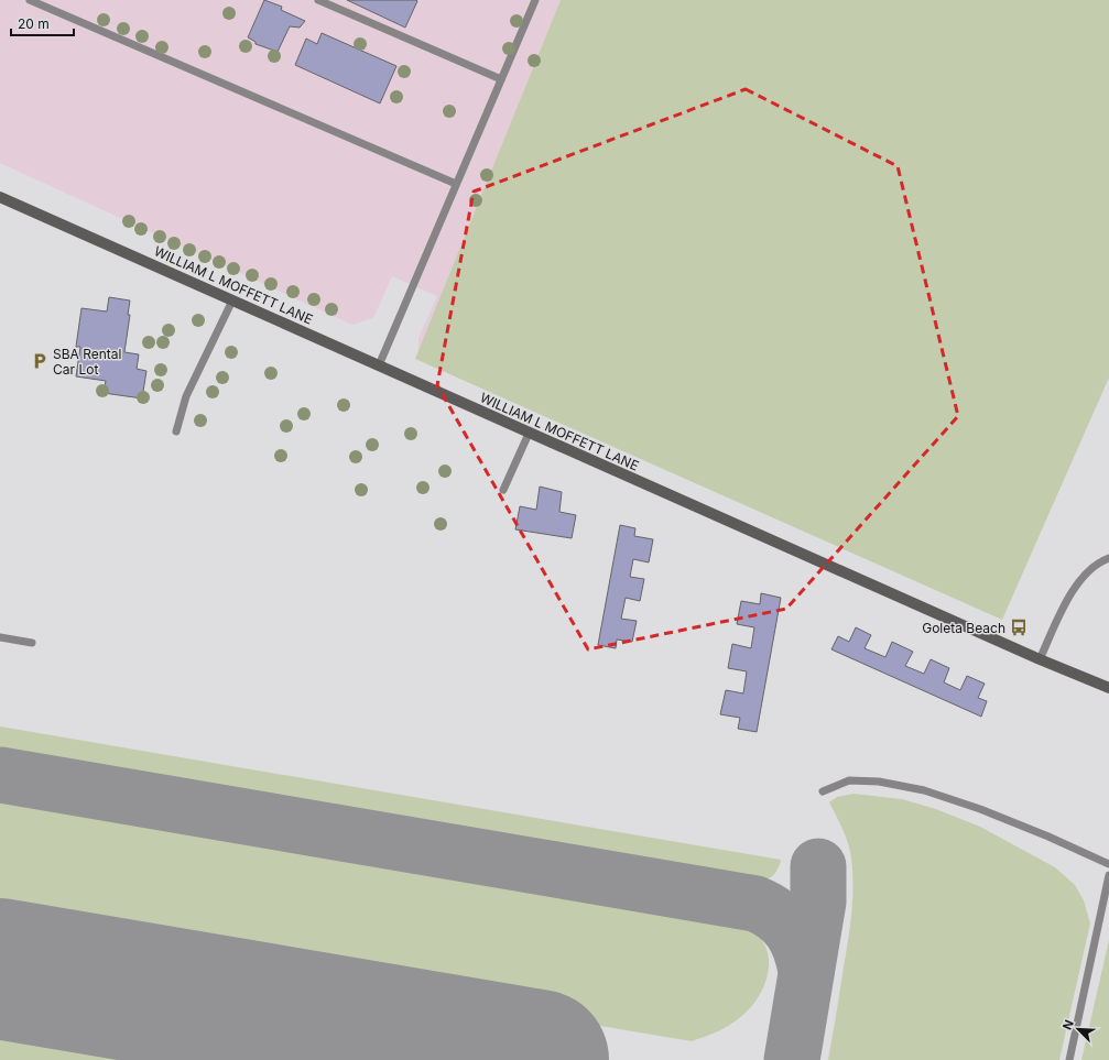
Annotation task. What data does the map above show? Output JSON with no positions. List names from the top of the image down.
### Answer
{
  "streets": {
    "street": ["WILLIAM L MOFFETT LANE"]
  },
  "places": {
    "parking": ["SBA Rental Car Lot"],
    "bus stop": ["Goleta Beach"]
  },
  "scale_bar": "20 m",
  "north": "top left"
}
